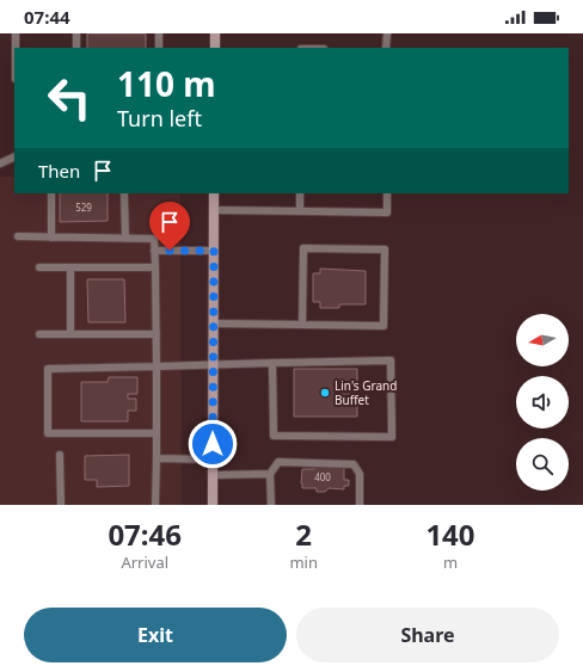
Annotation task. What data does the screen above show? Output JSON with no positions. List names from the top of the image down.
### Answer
{
  "places": ["Lin's Grand Buffet"],
  "house_numbers": ["529", "400"],
  "north": "left",
  "page": {
    "status": "07:44",
    "turn": ["110 m", "Turn left"],
    "then": "Then",
    "eta": [
      "07:46",
      "Arrival",
      "2",
      "min",
      "140",
      "m"
    ],
    "buttons": ["Exit", "Share"]
  }
}
